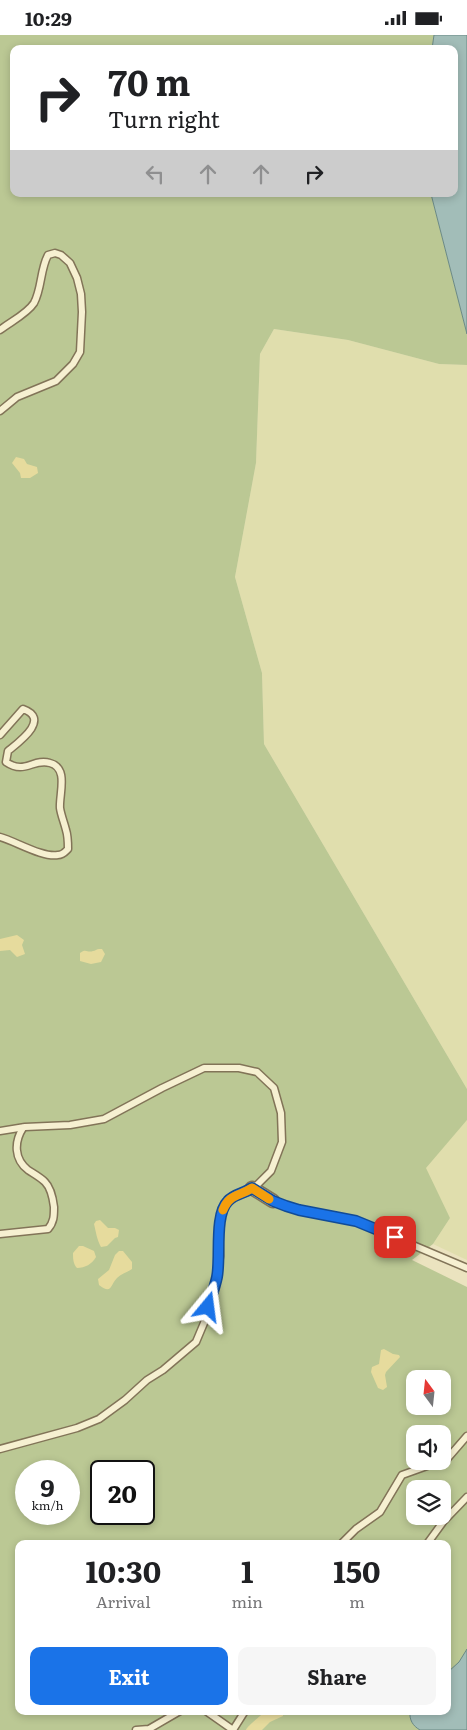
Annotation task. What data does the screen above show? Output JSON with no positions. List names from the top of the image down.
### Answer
{
  "north": "top",
  "page": {
    "status": "10:29",
    "turn": ["70 m", "Turn right"],
    "speed": "9 km/h",
    "limit": "20",
    "eta": [
      "10:30",
      "Arrival",
      "1",
      "min",
      "150",
      "m"
    ],
    "buttons": ["Exit", "Share"]
  }
}
